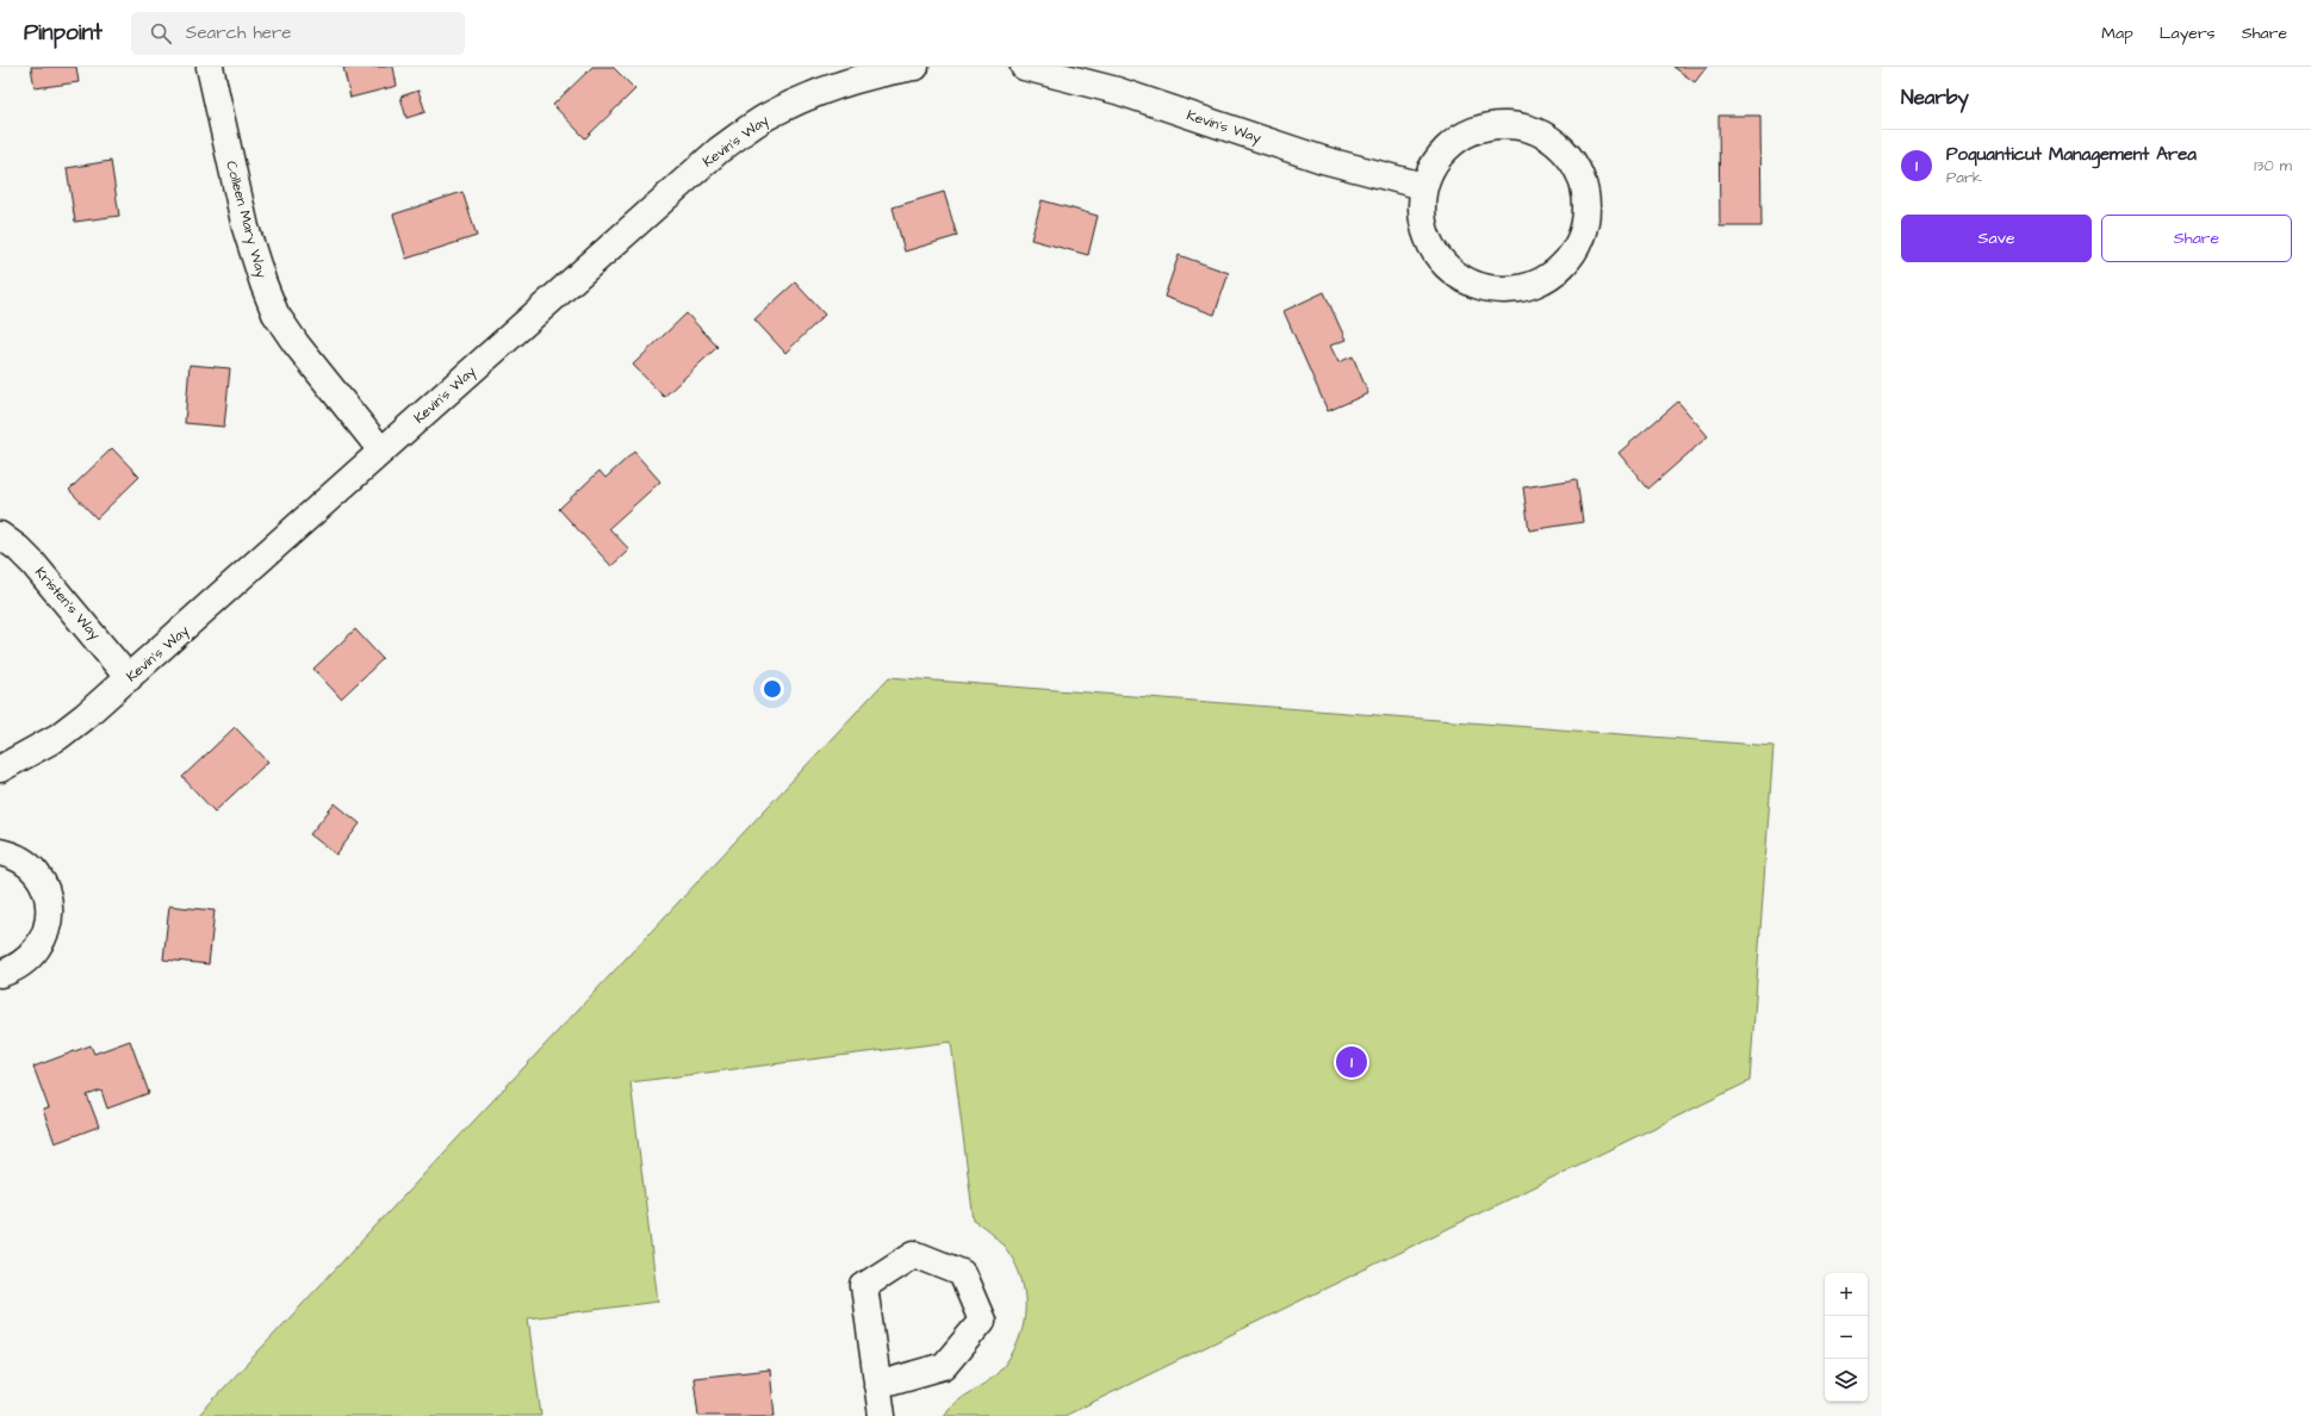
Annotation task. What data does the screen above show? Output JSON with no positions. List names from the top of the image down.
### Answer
{
  "streets": {
    "street": ["Kevin's Way", "Colleen Mary Way", "Kristen's Way"]
  },
  "crossings": [
    ["Kevin's Way", "Colleen Mary Way"],
    ["Kevin's Way", "Kristen's Way"]
  ],
  "page": {
    "header": "Pinpoint",
    "search": "Search here",
    "nav": ["Map", "Layers", "Share"],
    "heading": "Nearby",
    "list": [
      {
        "mark": "1",
        "name": "Poquanticut Management Area",
        "note": "Park",
        "value": "130 m"
      }
    ],
    "buttons": ["Save", "Share"],
    "pins": "1",
    "map_buttons": ["+", "−"]
  }
}
